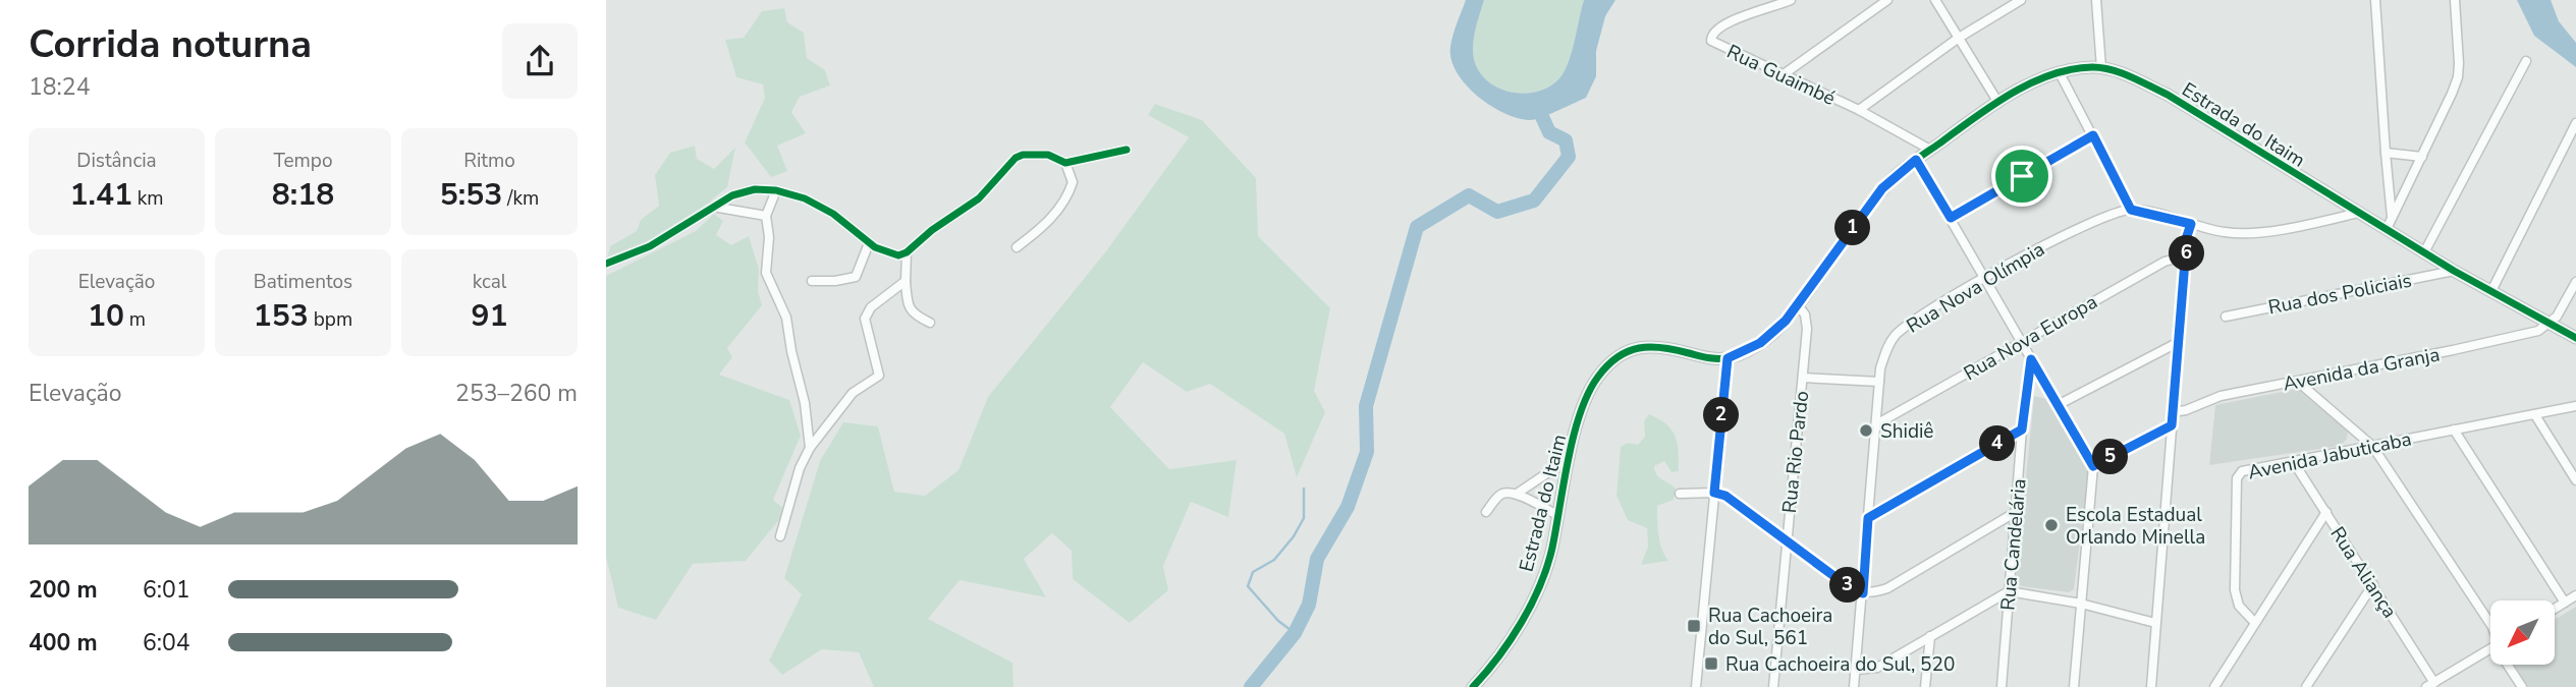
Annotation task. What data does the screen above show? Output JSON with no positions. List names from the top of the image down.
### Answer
{
  "streets": {
    "street": [
      "Rua Guaimbé",
      "Estrada do Itaim",
      "Rua Nova Olímpia",
      "Rua dos Policiais",
      "Rua Nova Europa",
      "Avenida da Granja",
      "Rua Rio Pardo",
      "Avenida Jabuticaba",
      "Rua Candelária",
      "Rua Aliança"
    ]
  },
  "crossings": [
    ["Rua Guaimbé", "Estrada do Itaim"],
    ["Estrada do Itaim", "Rua Nova Olímpia"],
    ["Estrada do Itaim", "Rua dos Policiais"],
    ["Estrada do Itaim", "Avenida da Granja"],
    ["Estrada do Itaim", "Rua Rio Pardo"],
    ["Rua Nova Olímpia", "Rua Nova Europa"],
    ["Avenida Jabuticaba", "Rua Aliança"]
  ],
  "places": {
    "other": ["Shidiê", "Escola Estadual Orlando Minella"],
    "transit": ["Rua Cachoeira do Sul, 561", "Rua Cachoeira do Sul, 520"]
  },
  "north": "bottom left",
  "page": {
    "heading": ["Corrida noturna", "18:24"],
    "stats": [
      ["Distância", "1.41 km"],
      ["Tempo", "8:18"],
      ["Ritmo", "5:53 /km"],
      ["Elevação", "10 m"],
      ["Batimentos", "153 bpm"],
      ["kcal", "91"]
    ],
    "pins": [
      "1",
      "6",
      "2",
      "4",
      "5",
      "3"
    ],
    "chart": ["Elevação", "253–260 m"],
    "list": [
      {
        "name": "200 m",
        "note": "6:01"
      },
      {
        "name": "400 m",
        "note": "6:04"
      }
    ]
  }
}
